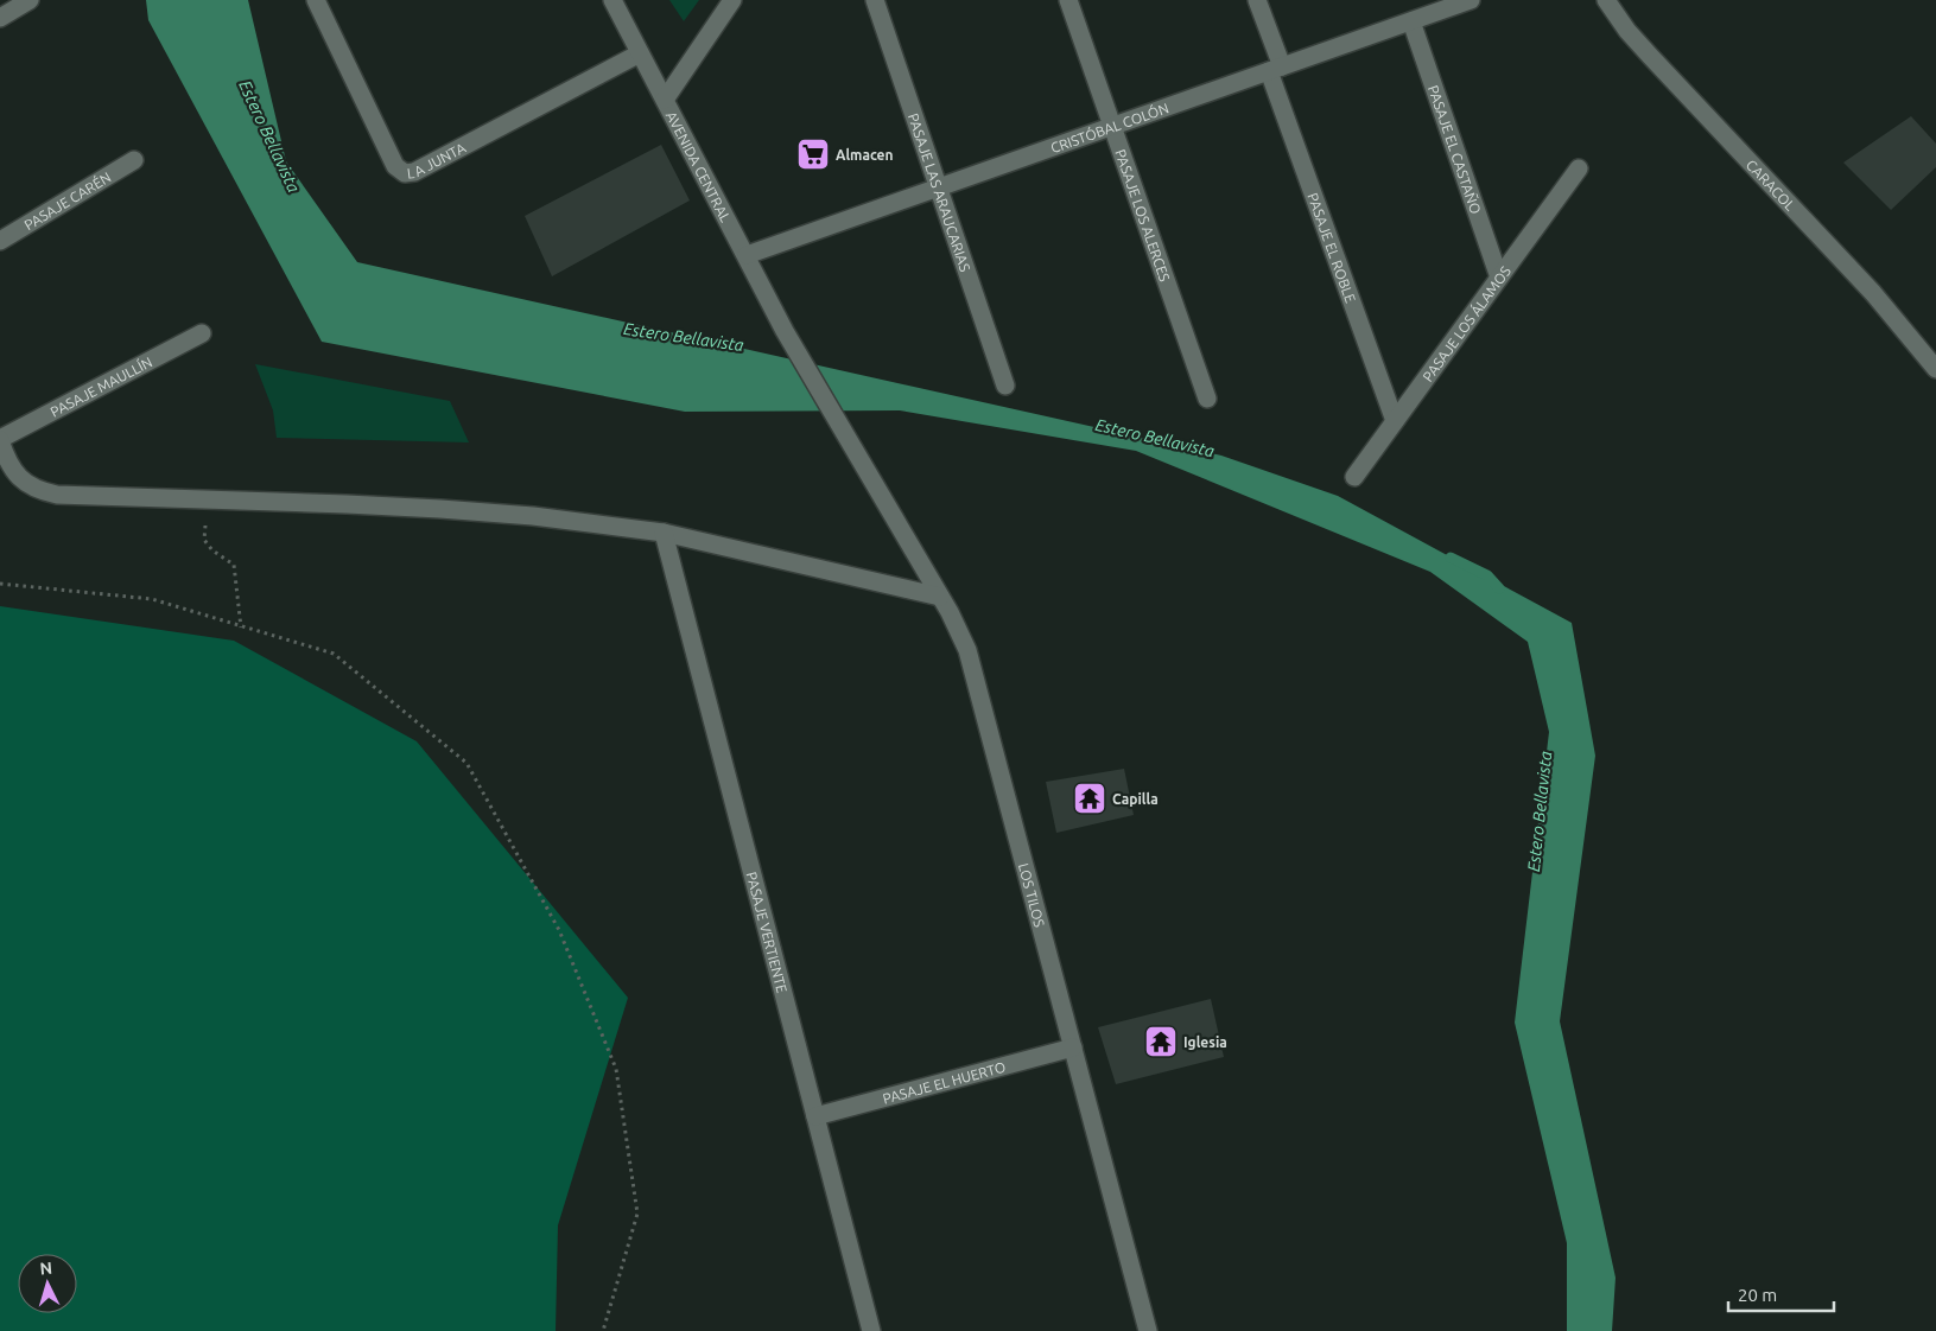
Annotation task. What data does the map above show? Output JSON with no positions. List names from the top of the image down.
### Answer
{
  "streets": {
    "street": [
      "CRISTÓBAL COLÓN",
      "PASAJE EL CASTAÑO",
      "LA JUNTA",
      "AVENIDA CENTRAL",
      "CARACOL",
      "PASAJE LAS ARAUCARIAS",
      "PASAJE CARÉN",
      "PASAJE LOS ALERCES",
      "PASAJE EL ROBLE",
      "PASAJE LOS ÁLAMOS",
      "PASAJE MAULLÍN",
      "LOS TILOS",
      "PASAJE VERTIENTE",
      "PASAJE EL HUERTO"
    ]
  },
  "crossings": [
    ["CRISTÓBAL COLÓN", "PASAJE EL CASTAÑO"],
    ["CRISTÓBAL COLÓN", "AVENIDA CENTRAL"],
    ["CRISTÓBAL COLÓN", "PASAJE LAS ARAUCARIAS"],
    ["CRISTÓBAL COLÓN", "PASAJE LOS ALERCES"],
    ["CRISTÓBAL COLÓN", "PASAJE EL ROBLE"],
    ["PASAJE EL CASTAÑO", "PASAJE LOS ÁLAMOS"],
    ["LA JUNTA", "AVENIDA CENTRAL"],
    ["AVENIDA CENTRAL", "LOS TILOS"],
    ["PASAJE EL ROBLE", "PASAJE LOS ÁLAMOS"],
    ["LOS TILOS", "PASAJE EL HUERTO"],
    ["PASAJE VERTIENTE", "PASAJE EL HUERTO"]
  ],
  "water": ["Estero Bellavista"],
  "places": {
    "supermarket": ["Almacen"],
    "temple": ["Capilla", "Iglesia"]
  },
  "scale_bar": "20 m",
  "north": "top"
}
